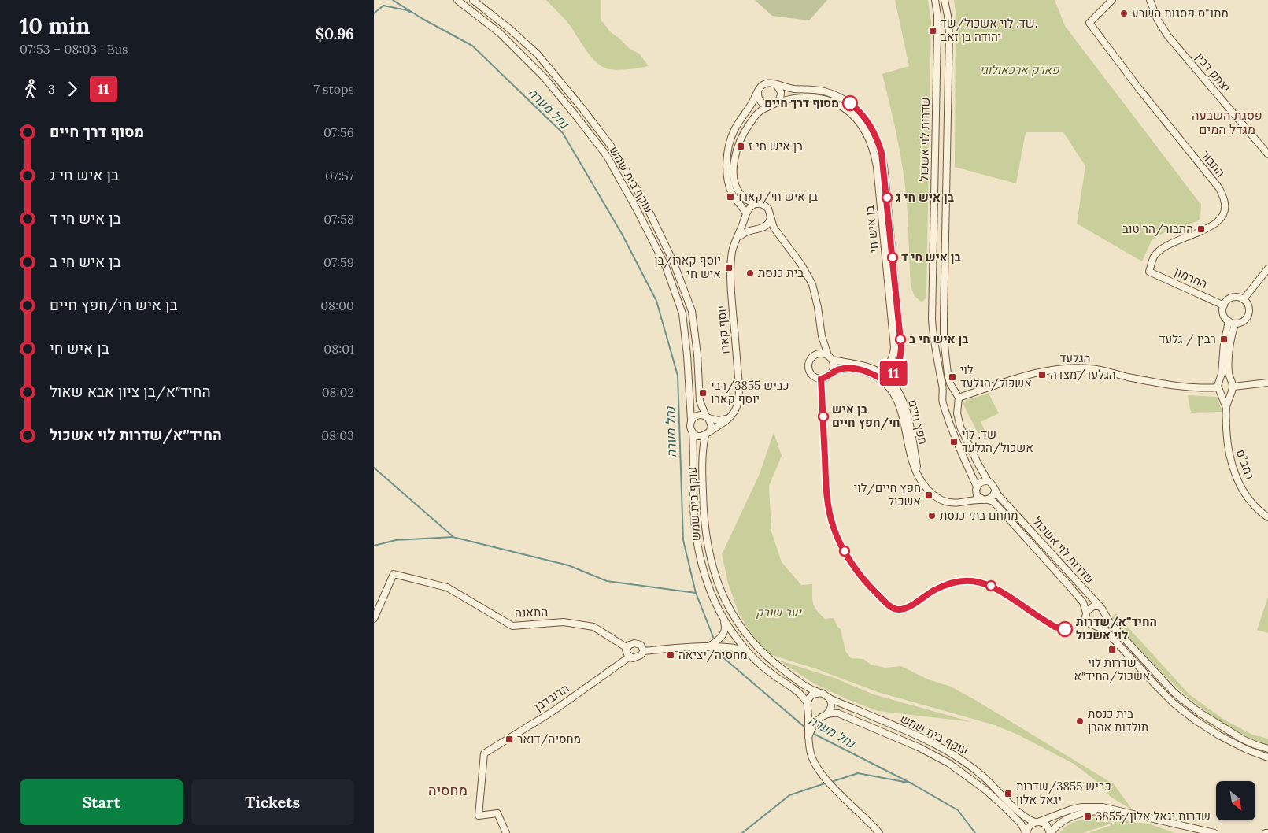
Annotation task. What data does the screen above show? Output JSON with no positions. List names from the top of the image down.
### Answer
{
  "streets": {
    "main road": [
      "יצחק רבין",
      "שדרות לוי אשכול",
      "התבור",
      "עוקף בית שמש",
      "בן איש חי",
      "החרמון",
      "יוסף קארו",
      "הגלעד",
      "חפץ חיים",
      "רמב\"ם",
      "התאנה",
      "הדובדבן"
    ]
  },
  "crossings": [
    ["שדרות לוי אשכול", "הגלעד"],
    ["שדרות לוי אשכול", "חפץ חיים"],
    ["התבור", "החרמון"],
    ["עוקף בית שמש", "יוסף קארו"],
    ["בן איש חי", "חפץ חיים"],
    ["הגלעד", "רמב\"ם"],
    ["התאנה", "הדובדבן"]
  ],
  "districts": ["פסגת השבעה מגדל המים", "מחסיה"],
  "water": ["נחל מערה"],
  "parks": ["פארק ארכאולוגי", "יער שורק"],
  "places": {
    "other": [
      "מתנ\"ס פסגות השבע",
      "מסוף דרך חיים",
      "בן איש חי ג",
      "בן איש חי ד",
      "בית כנסת",
      "בן איש חי ב",
      "בן איש חי/חפץ חיים",
      "מתחם בתי כנסת",
      "החיד״א/שדרות לוי אשכול",
      "בית כנסת תולדות אהרן"
    ],
    "transit": [
      "שד. לוי אשכול/שד. יהודה בן זאב",
      "בן איש חי ז",
      "בן איש חי/קארו",
      "התבור/הר טוב",
      "יוסף קארו/בן איש חי",
      "רבין / גלעד",
      "הגלעד/מצדה",
      "לוי אשכול/הגלעד",
      "כביש 3855/רבי יוסף קארו",
      "שד. לוי אשכול/הגלעד",
      "חפץ חיים/לוי אשכול",
      "שדרות לוי אשכול/החיד״א",
      "מחסיה/יציאה",
      "מחסיה/דואר",
      "כביש 3855/שדרות יגאל אלון",
      "שדרות יגאל אלון/3855"
    ]
  },
  "lines": ["bus line 11"],
  "north": "bottom right",
  "page": {
    "heading": ["10 min", "07:53 – 08:03 · Bus", "$0.96"],
    "on_map": "11",
    "legs": ["3", "11", "7 stops"],
    "list": [
      {
        "name": "מסוף דרך חיים",
        "value": "07:56"
      },
      {
        "name": "בן איש חי ג",
        "value": "07:57"
      },
      {
        "name": "בן איש חי ד",
        "value": "07:58"
      },
      {
        "name": "בן איש חי ב",
        "value": "07:59"
      },
      {
        "name": "בן איש חי/חפץ חיים",
        "value": "08:00"
      },
      {
        "name": "בן איש חי",
        "value": "08:01"
      },
      {
        "name": "החיד״א/בן ציון אבא שאול",
        "value": "08:02"
      },
      {
        "name": "החיד״א/שדרות לוי אשכול",
        "value": "08:03"
      }
    ],
    "buttons": ["Start", "Tickets"]
  }
}
